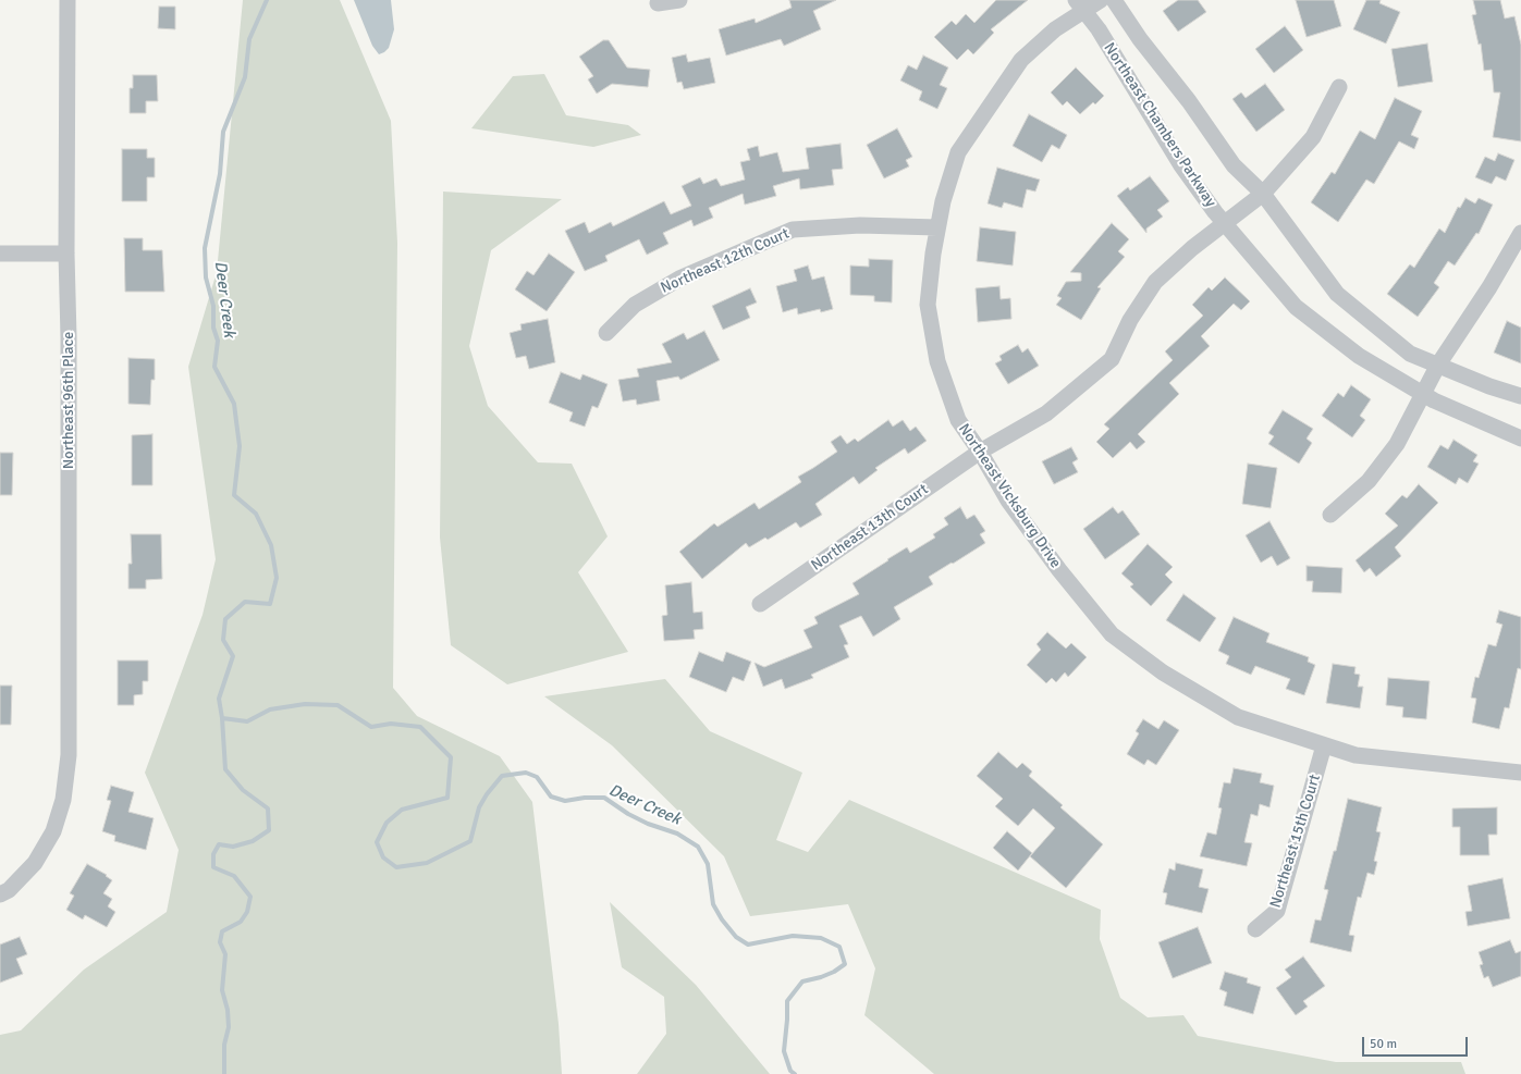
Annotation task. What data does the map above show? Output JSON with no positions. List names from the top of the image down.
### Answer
{
  "streets": {
    "street": [
      "Northeast Chambers Parkway",
      "Northeast 12th Court",
      "Northeast 96th Place",
      "Northeast Vicksburg Drive",
      "Northeast 13th Court",
      "Northeast 15th Court"
    ]
  },
  "crossings": [
    ["Northeast Chambers Parkway", "Northeast Vicksburg Drive"],
    ["Northeast Chambers Parkway", "Northeast 13th Court"],
    ["Northeast 12th Court", "Northeast Vicksburg Drive"],
    ["Northeast Vicksburg Drive", "Northeast 13th Court"],
    ["Northeast Vicksburg Drive", "Northeast 15th Court"]
  ],
  "water": ["Deer Creek"],
  "scale_bar": "50 m"
}
